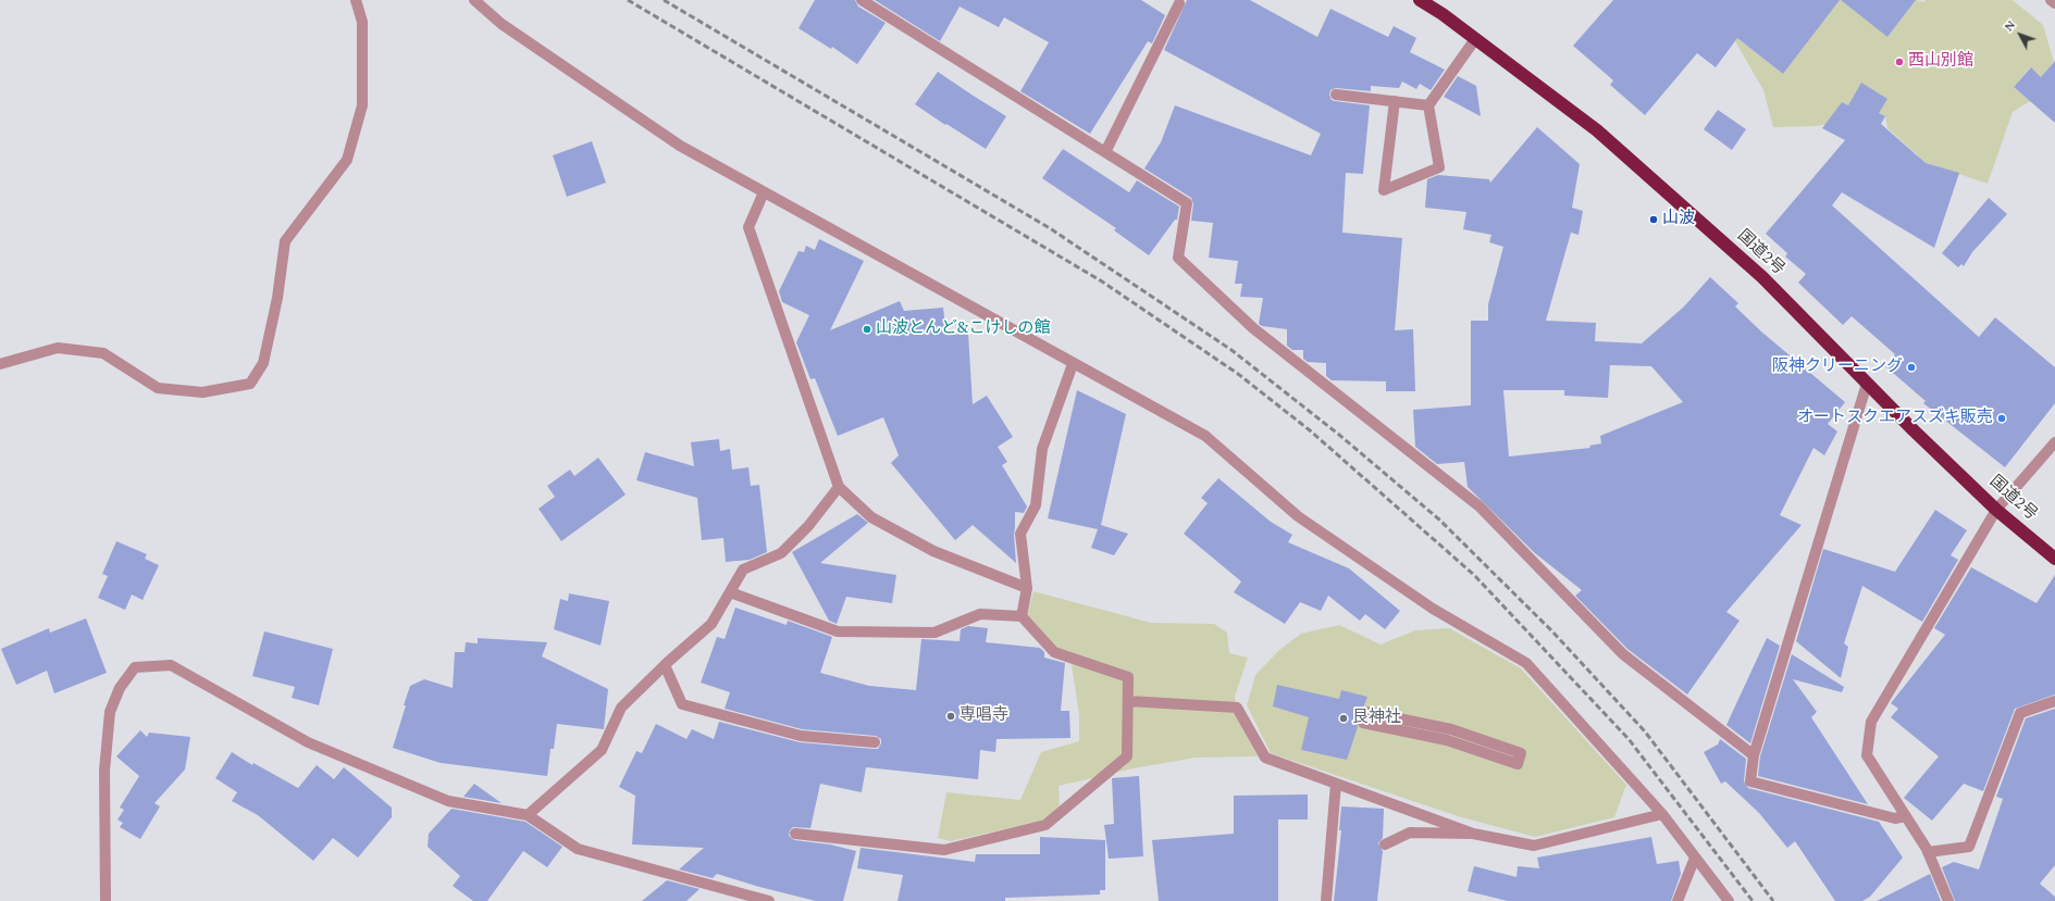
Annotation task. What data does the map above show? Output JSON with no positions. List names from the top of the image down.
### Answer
{
  "streets": {
    "highway": ["国道2号"]
  },
  "places": [
    "西山別館",
    "山波",
    "山波とんど&こけしの館",
    "阪神クリーニング",
    "オートスクエアスズキ販売",
    "専唱寺",
    "艮神社"
  ],
  "north": "top left"
}
